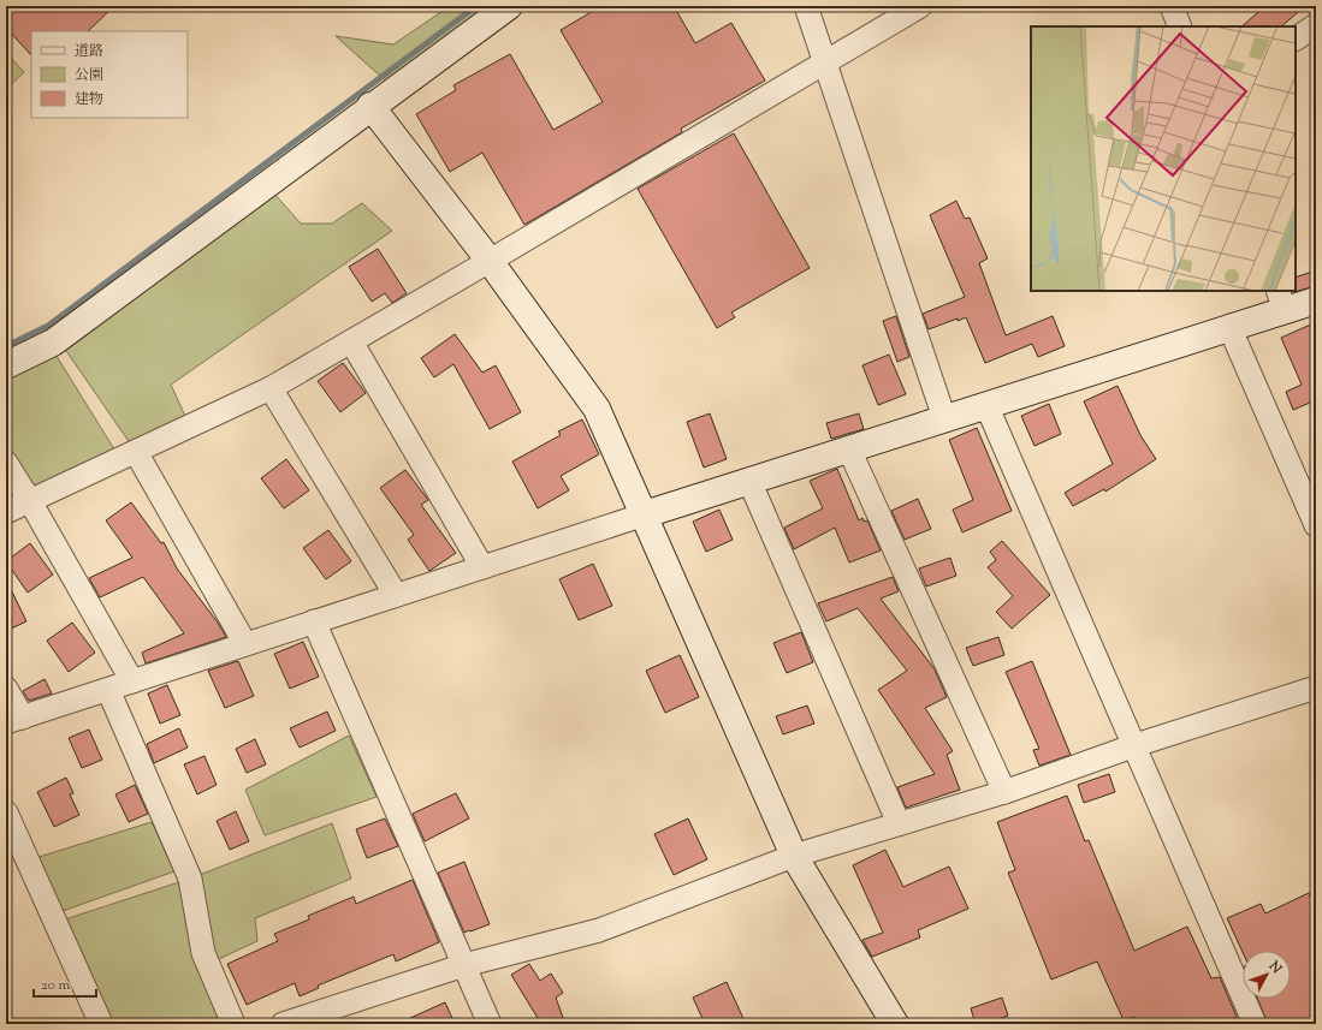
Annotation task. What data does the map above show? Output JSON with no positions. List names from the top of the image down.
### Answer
{
  "legend": ["道路", "公園", "建物"],
  "scale_bar": "20 m",
  "north": "top right"
}
